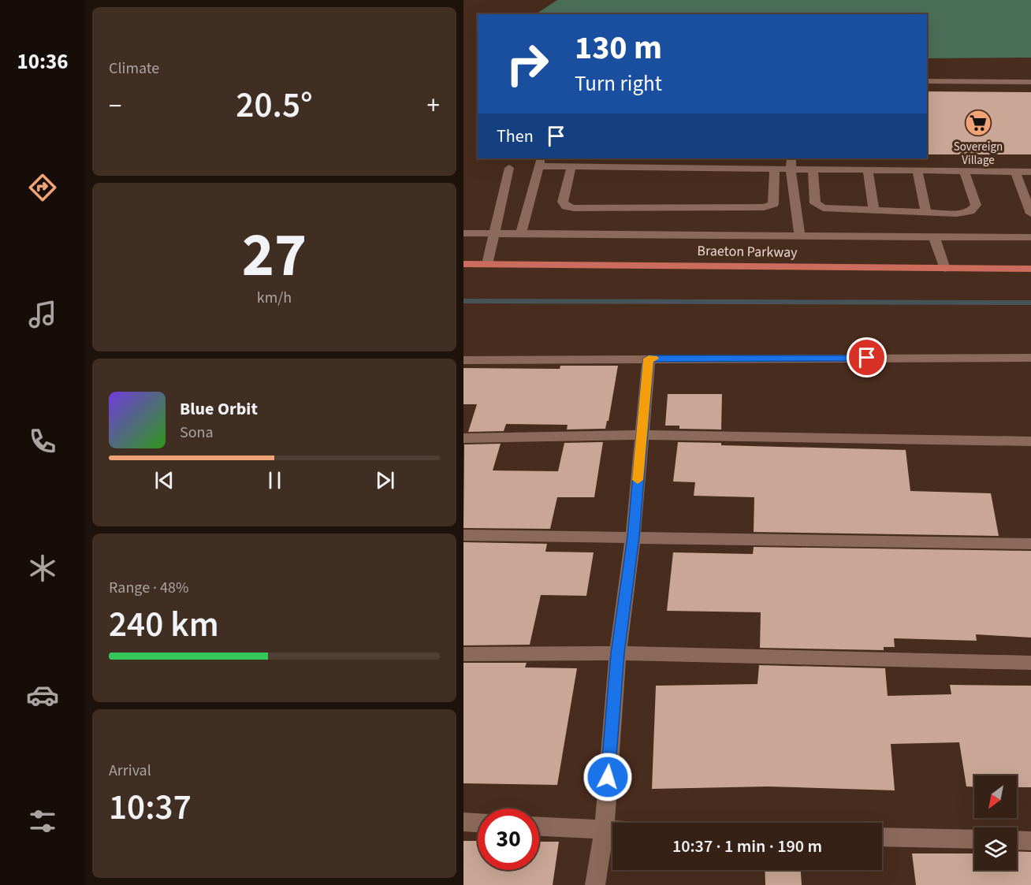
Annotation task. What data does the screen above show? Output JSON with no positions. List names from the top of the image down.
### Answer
{
  "streets": {
    "main road": ["Braeton Parkway"]
  },
  "places": {
    "supermarket": ["Sovereign Village"]
  },
  "north": "bottom left",
  "page": {
    "tabs": "10:36",
    "tile": [
      "Climate",
      ["27", "km/h"],
      ["Range · 48%", "240 km"],
      ["Arrival", "10:37"]
    ],
    "turn": ["130 m", "Turn right"],
    "heat": ["−", "20.5°", "+"],
    "then": "Then",
    "song": ["Blue Orbit", "Sona"],
    "limit": "30",
    "trip": "10:37 · 1 min · 190 m"
  }
}
